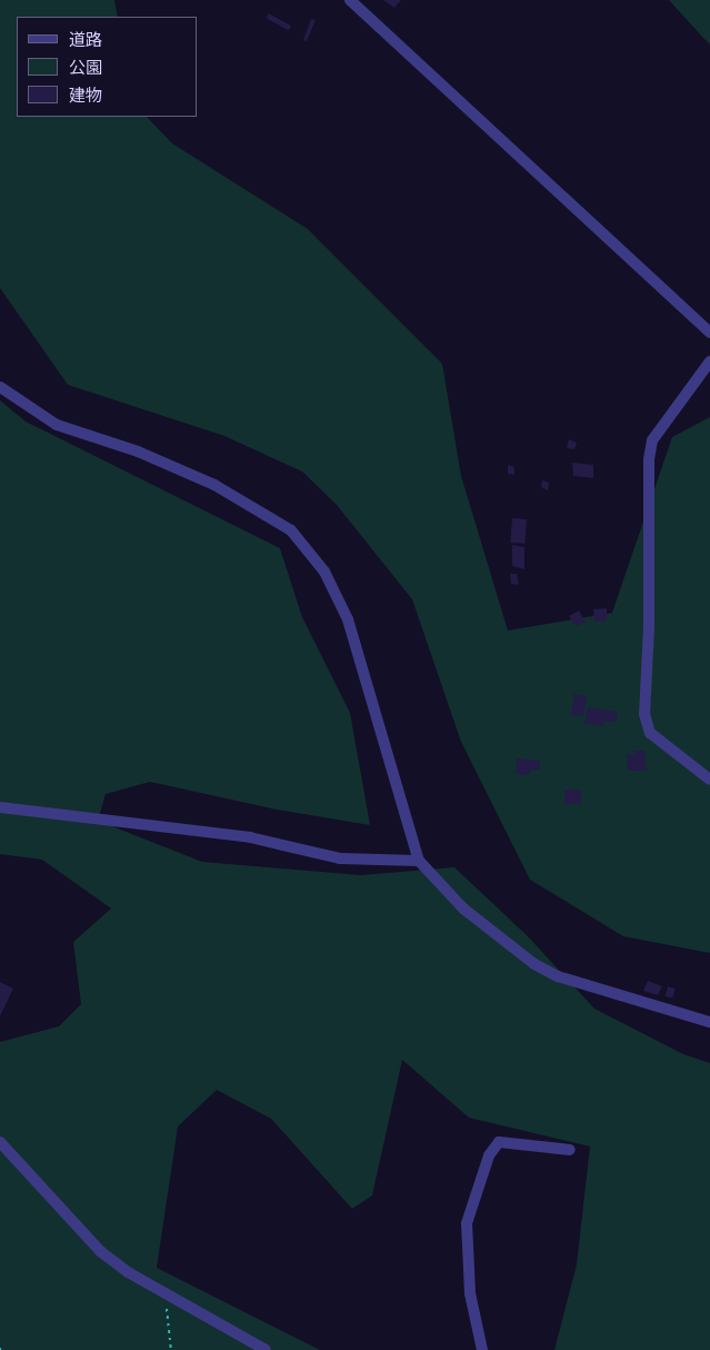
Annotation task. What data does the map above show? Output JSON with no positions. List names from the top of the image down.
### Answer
{
  "legend": ["道路", "公園", "建物"]
}
